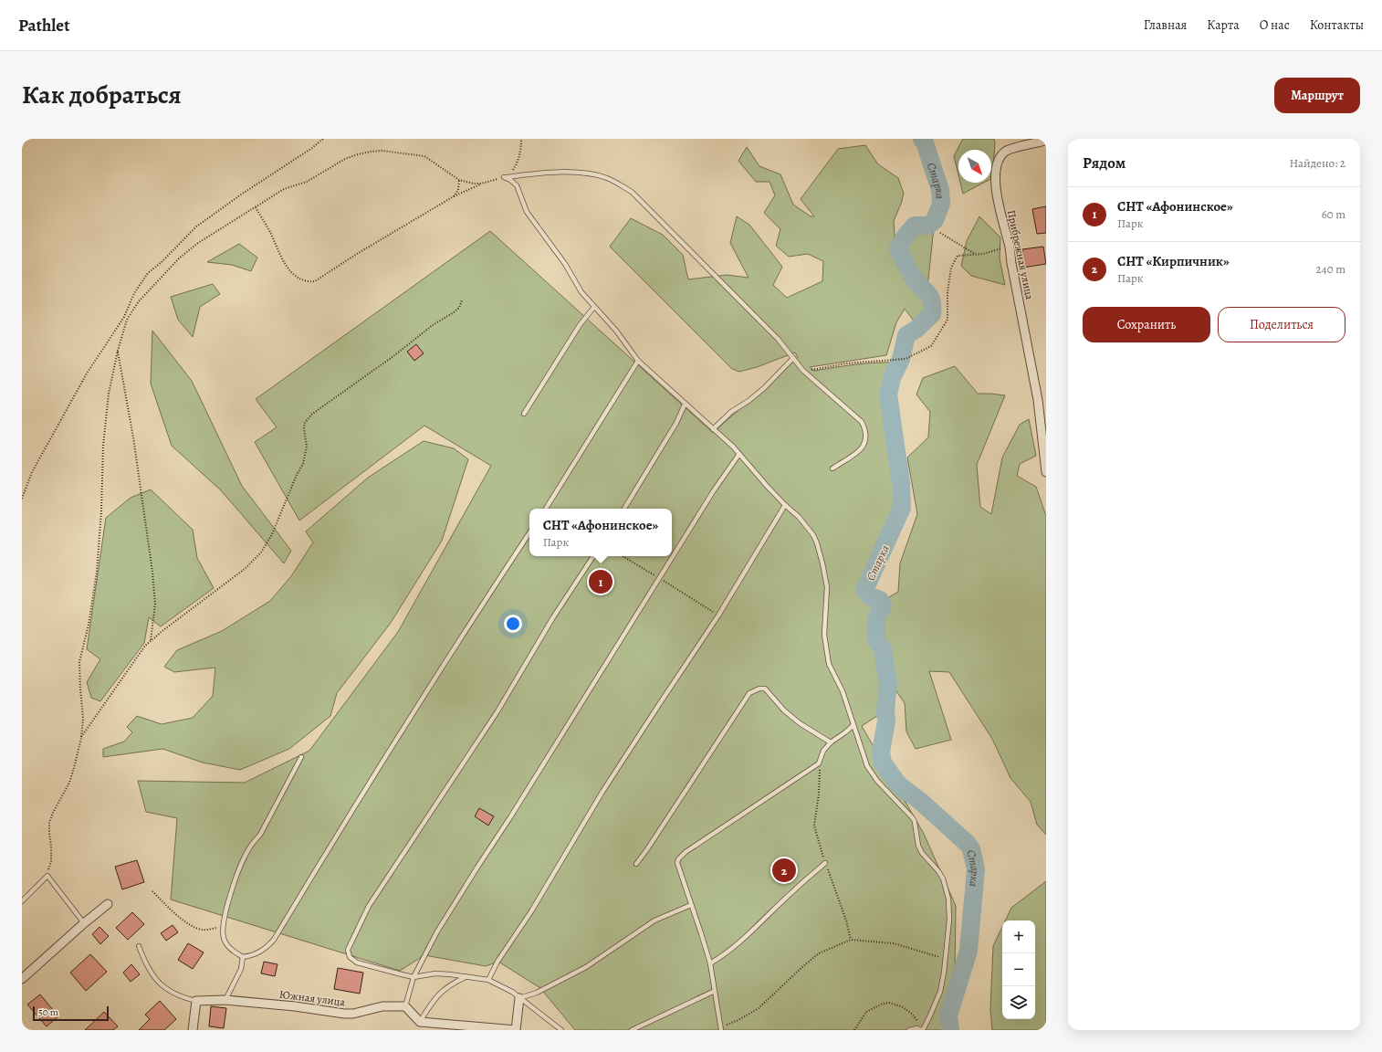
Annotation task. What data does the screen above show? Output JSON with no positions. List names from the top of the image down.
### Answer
{
  "streets": {
    "street": ["Прибрежная улица", "Южная улица"]
  },
  "water": ["Старка"],
  "scale_bar": "50 m",
  "north": "bottom right",
  "page": {
    "header": "Pathlet",
    "nav": [
      "Главная",
      "Карта",
      "О нас",
      "Контакты"
    ],
    "title": "Как добраться",
    "buttons": [
      "Маршрут",
      ["Сохранить", "Поделиться"]
    ],
    "heading": ["Рядом", "Найдено: 2"],
    "list": [
      {
        "mark": "1",
        "name": "СНТ «Афонинское»",
        "note": "Парк",
        "value": "60 m"
      },
      {
        "mark": "2",
        "name": "СНТ «Кирпичник»",
        "note": "Парк",
        "value": "240 m"
      }
    ],
    "popup": ["СНТ «Афонинское»", "Парк"],
    "pins": ["1", "2"],
    "map_buttons": ["+", "−"],
    "scale": "50 m"
  }
}
